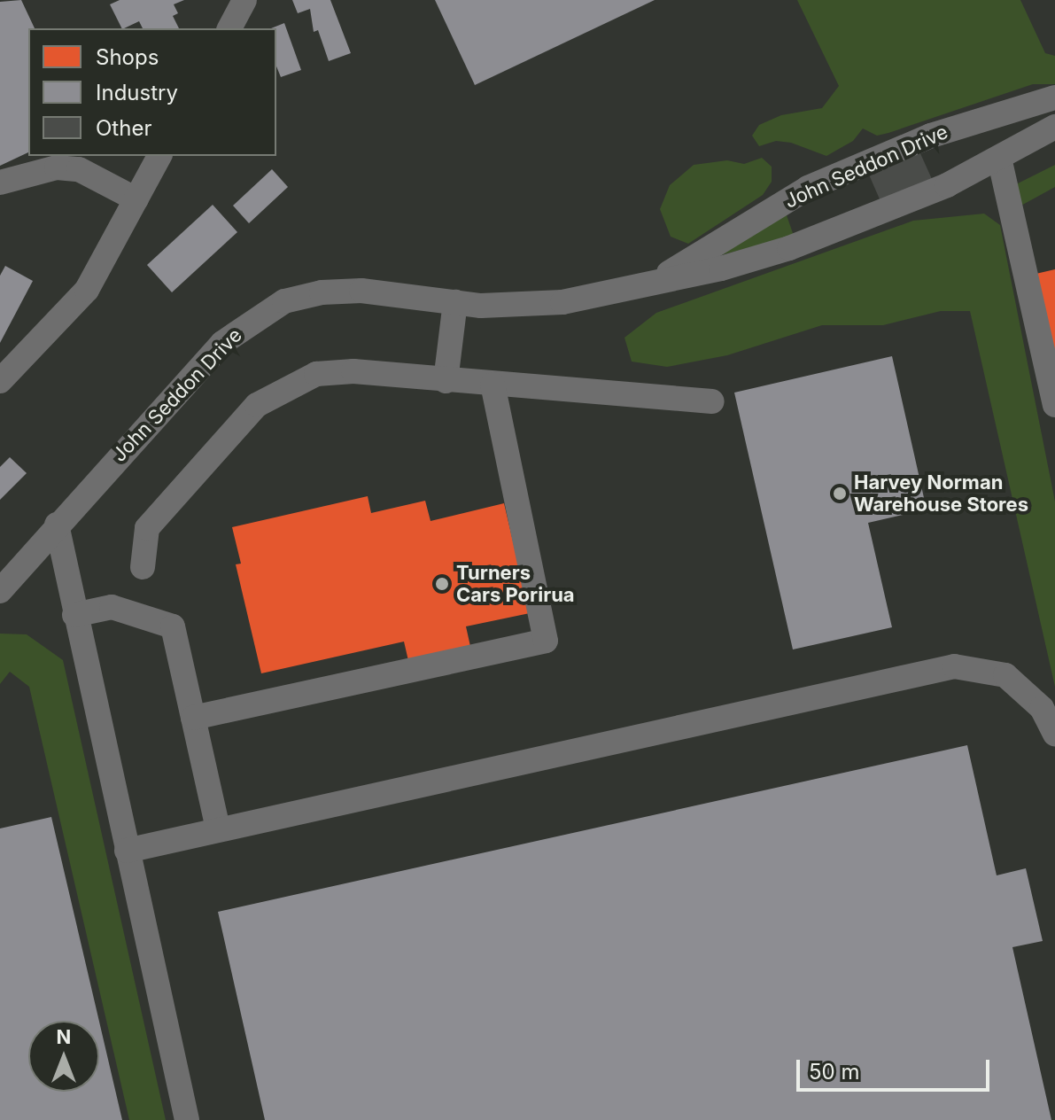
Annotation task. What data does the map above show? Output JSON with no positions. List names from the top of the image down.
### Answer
{
  "streets": {
    "street": ["John Seddon Drive"]
  },
  "places": ["Harvey Norman Warehouse Stores", "Turners Cars Porirua"],
  "legend": ["Shops", "Industry", "Other"],
  "scale_bar": "50 m",
  "north": "top"
}
